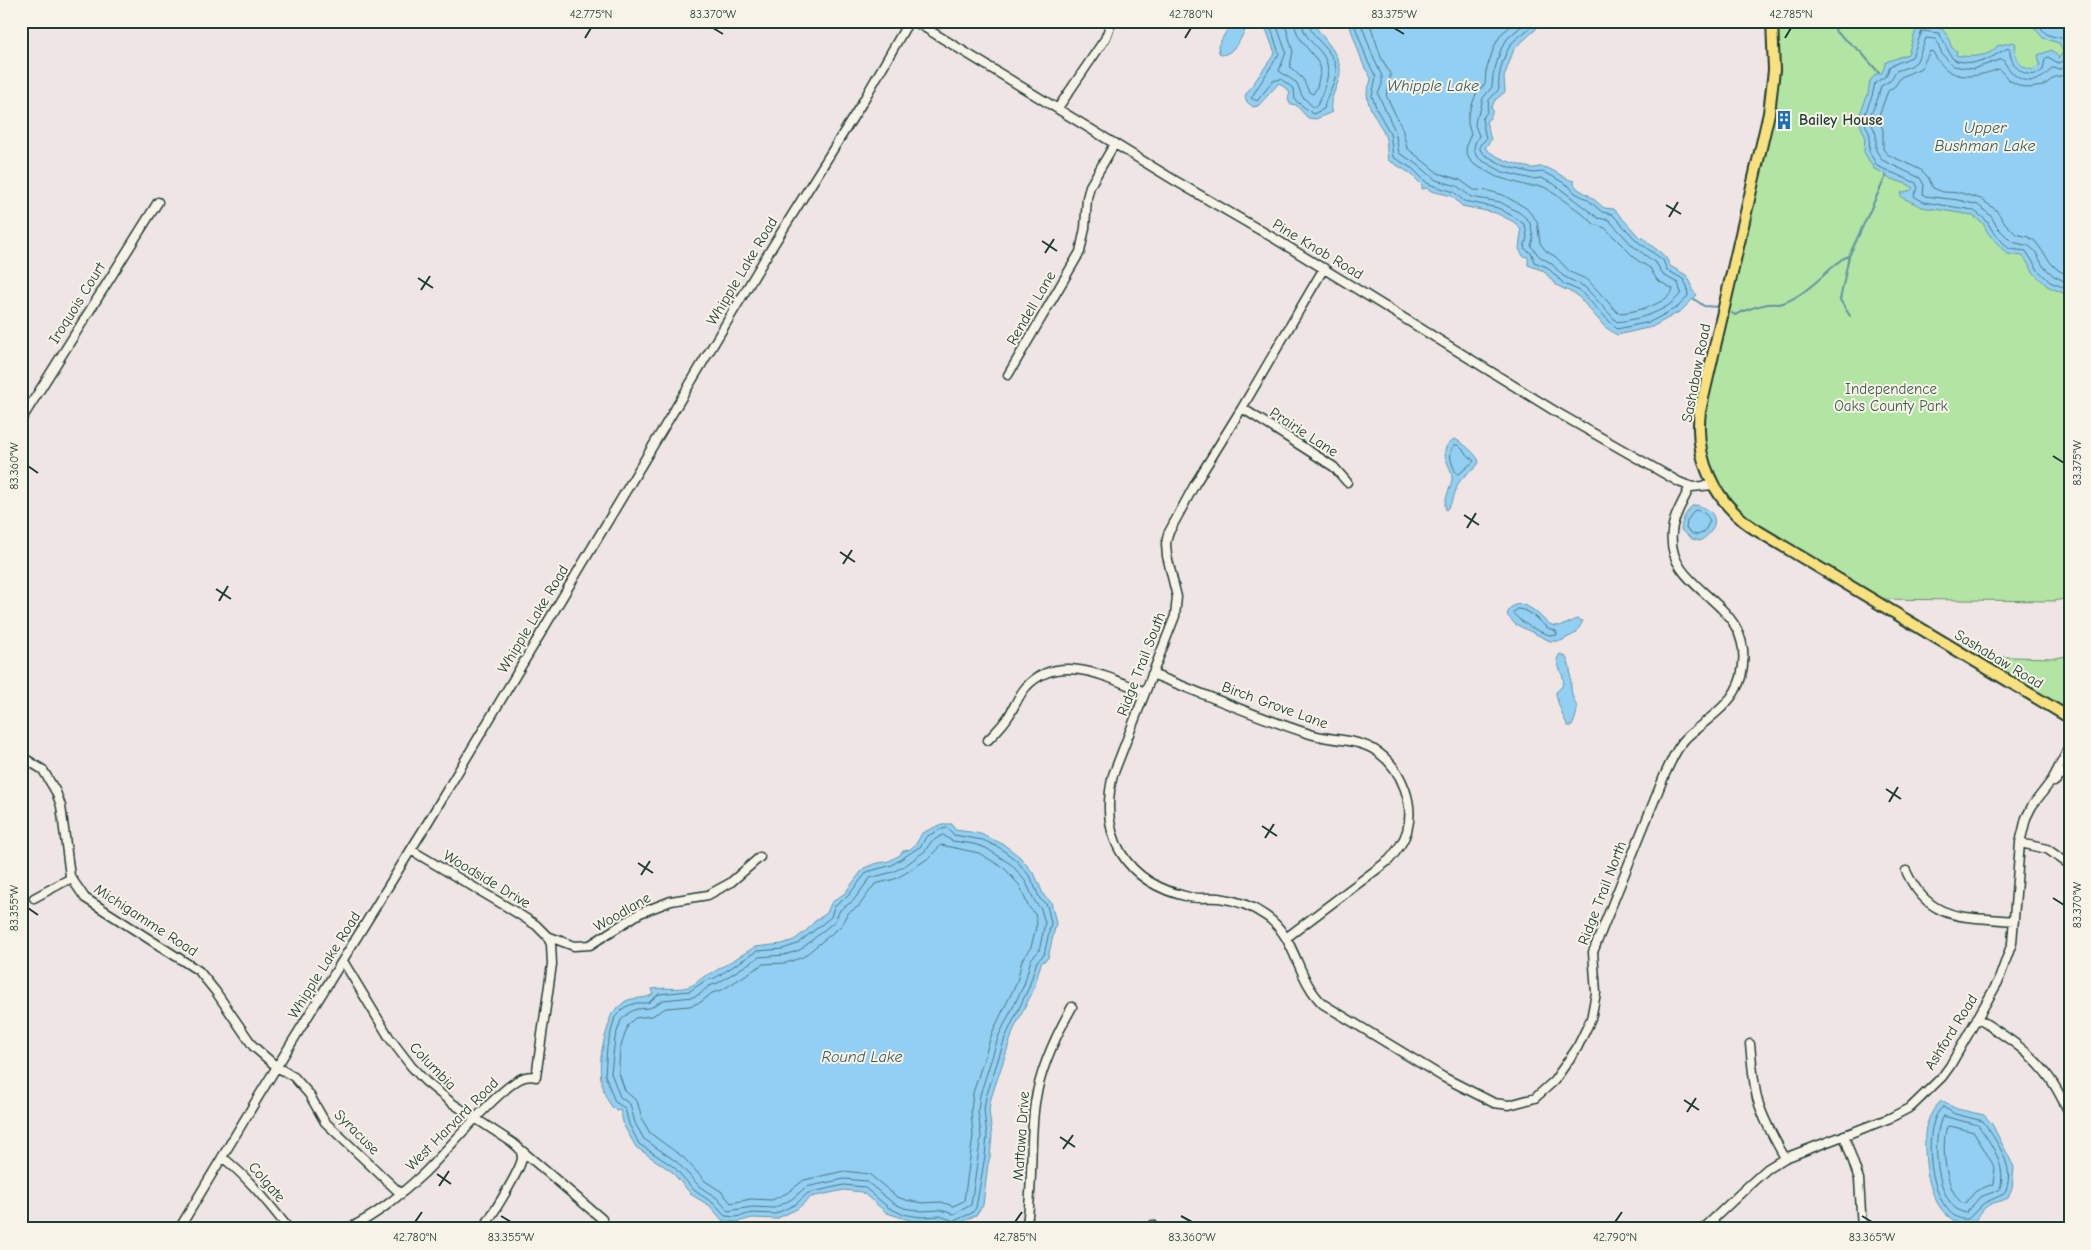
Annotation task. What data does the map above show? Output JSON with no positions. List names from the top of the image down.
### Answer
{
  "streets": {
    "main road": ["Sashabaw Road"],
    "street": [
      "Pine Knob Road",
      "Whipple Lake Road",
      "Iroquois Court",
      "Rendell Lane",
      "Prairie Lane",
      "Ridge Trail South",
      "Birch Grove Lane",
      "Woodside Drive",
      "Ridge Trail North",
      "Woodlane",
      "Michigamme Road",
      "Ashford Road",
      "Columbia",
      "West Harvard Road",
      "Syracuse",
      "Mattawa Drive",
      "Colgate"
    ]
  },
  "crossings": [
    ["Pine Knob Road", "Rendell Lane"],
    ["Pine Knob Road", "Sashabaw Road"],
    ["Pine Knob Road", "Ridge Trail South"],
    ["Pine Knob Road", "Ridge Trail North"],
    ["Whipple Lake Road", "Woodside Drive"],
    ["Whipple Lake Road", "Michigamme Road"],
    ["Whipple Lake Road", "Columbia"],
    ["Whipple Lake Road", "Syracuse"],
    ["Whipple Lake Road", "Colgate"],
    ["Prairie Lane", "Ridge Trail South"],
    ["Ridge Trail South", "Birch Grove Lane"],
    ["Ridge Trail South", "Ridge Trail North"],
    ["Birch Grove Lane", "Ridge Trail North"],
    ["Woodside Drive", "Woodlane"],
    ["Woodside Drive", "West Harvard Road"],
    ["Woodlane", "West Harvard Road"],
    ["Michigamme Road", "Syracuse"],
    ["Columbia", "West Harvard Road"],
    ["West Harvard Road", "Syracuse"]
  ],
  "water": ["Whipple Lake", "Upper Bushman Lake", "Round Lake"],
  "parks": ["Independence Oaks County Park"],
  "places": {
    "building": ["Bailey House"]
  },
  "coordinates": [
    "42.775°N",
    "83.370°W",
    "42.780°N",
    "83.375°W",
    "42.785°N",
    "83.360°W",
    "83.355°W",
    "42.790°N",
    "83.365°W"
  ]
}
